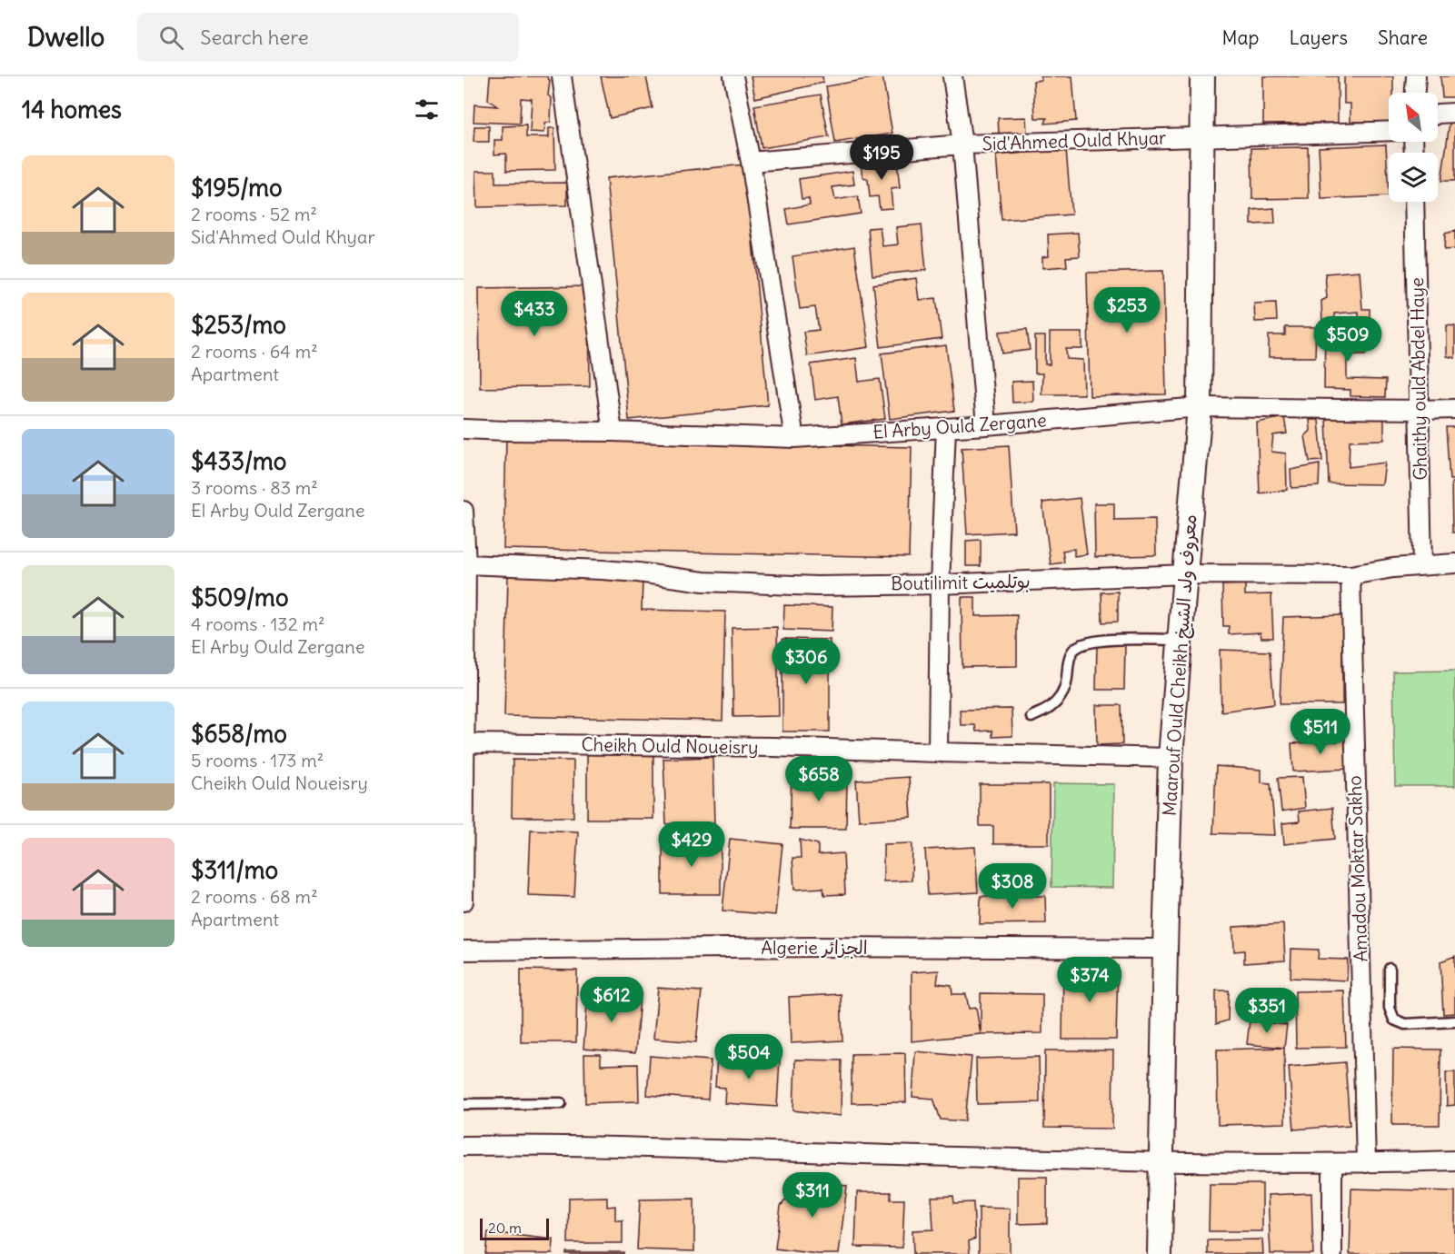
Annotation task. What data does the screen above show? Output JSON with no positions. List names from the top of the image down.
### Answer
{
  "streets": {
    "street": [
      "Sid'Ahmed Ould Khyar",
      "Ghaithy ould Abdel Haye",
      "El Arby Ould Zergane",
      "Boutilimit بوتلميت",
      "Maarouf Ould Cheikh معروف ولد الشيخ",
      "Cheikh Ould Noueisry",
      "Amadou Moktar Sakho",
      "Algerie الجزائر"
    ]
  },
  "crossings": [
    ["Sid'Ahmed Ould Khyar", "Maarouf Ould Cheikh معروف ولد الشيخ"],
    ["Ghaithy ould Abdel Haye", "El Arby Ould Zergane"],
    ["Ghaithy ould Abdel Haye", "Boutilimit بوتلميت"],
    ["El Arby Ould Zergane", "Maarouf Ould Cheikh معروف ولد الشيخ"],
    ["Boutilimit بوتلميت", "Maarouf Ould Cheikh معروف ولد الشيخ"],
    ["Boutilimit بوتلميت", "Amadou Moktar Sakho"],
    ["Maarouf Ould Cheikh معروف ولد الشيخ", "Cheikh Ould Noueisry"],
    ["Maarouf Ould Cheikh معروف ولد الشيخ", "Algerie الجزائر"]
  ],
  "scale_bar": "20 m",
  "north": "top left",
  "page": {
    "header": "Dwello",
    "search": "Search here",
    "nav": ["Map", "Layers", "Share"],
    "heading": "14 homes",
    "price": [
      "$195",
      "$253",
      "$433",
      "$509",
      "$306",
      "$511",
      "$658",
      "$429",
      "$308",
      "$374",
      "$612",
      "$351",
      "$504",
      "$311"
    ],
    "list": [
      {
        "name": "$195/mo",
        "note": "2 rooms · 52 m² · Sid'Ahmed Ould Khyar"
      },
      {
        "name": "$253/mo",
        "note": "2 rooms · 64 m² · Apartment"
      },
      {
        "name": "$433/mo",
        "note": "3 rooms · 83 m² · El Arby Ould Zergane"
      },
      {
        "name": "$509/mo",
        "note": "4 rooms · 132 m² · El Arby Ould Zergane"
      },
      {
        "name": "$658/mo",
        "note": "5 rooms · 173 m² · Cheikh Ould Noueisry"
      },
      {
        "name": "$311/mo",
        "note": "2 rooms · 68 m² · Apartment"
      }
    ],
    "scale": "20 m"
  }
}
